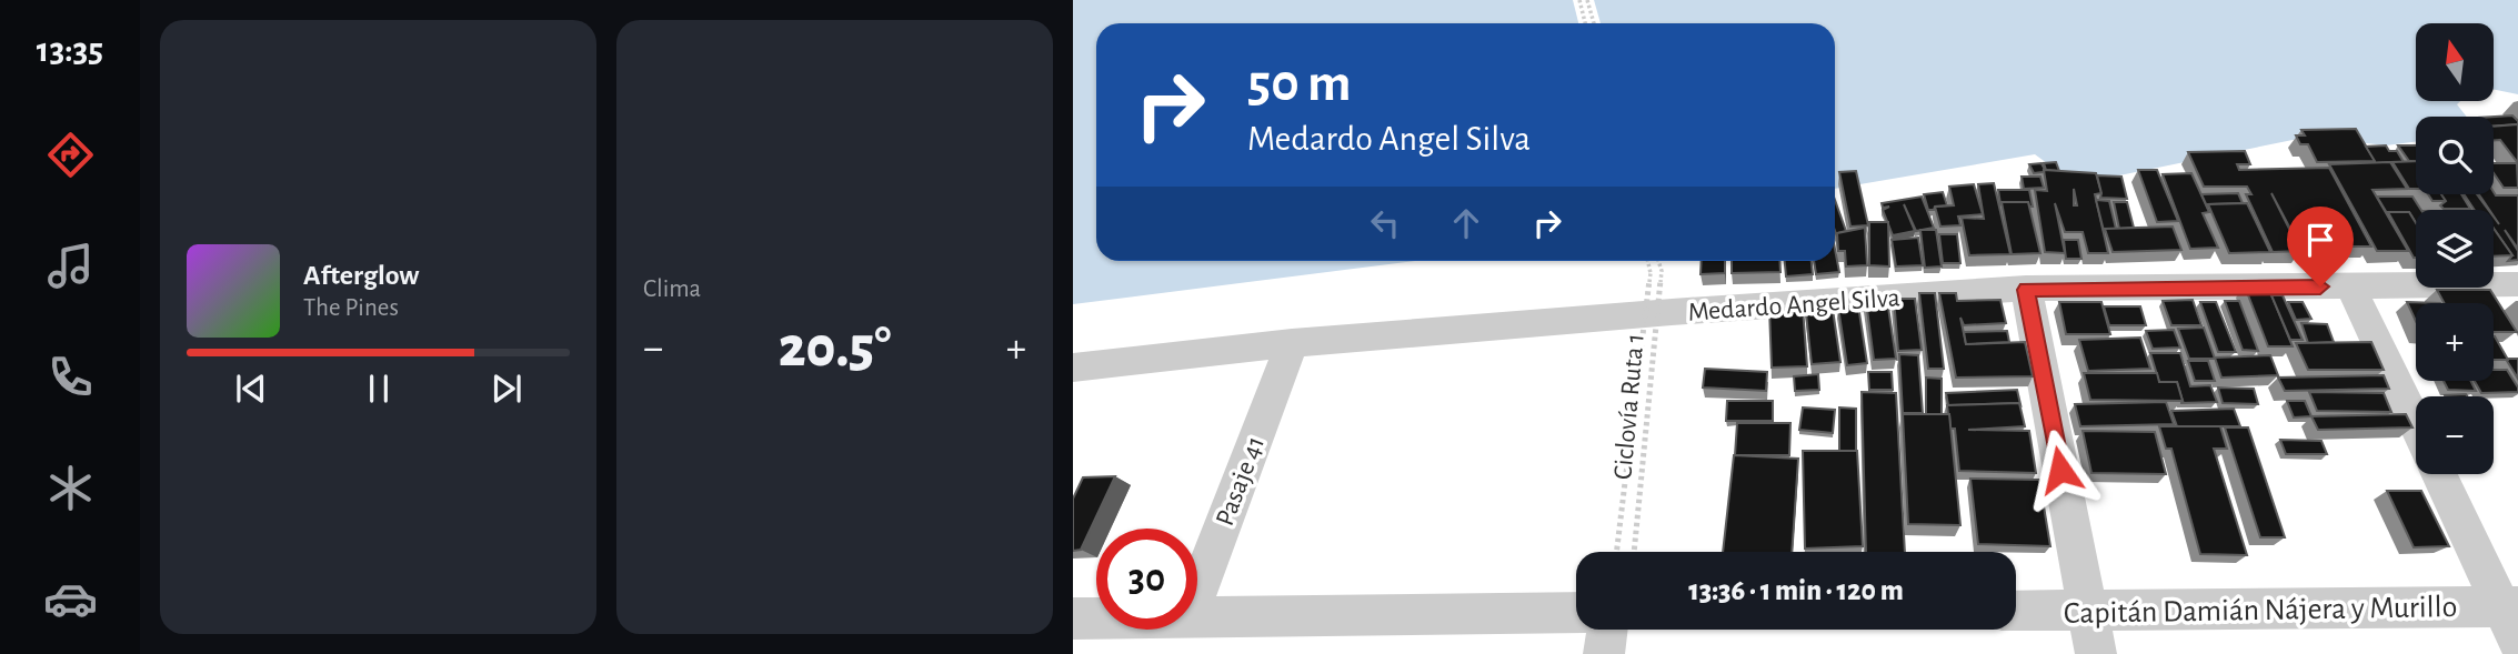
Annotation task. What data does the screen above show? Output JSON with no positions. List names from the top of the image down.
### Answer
{
  "streets": {
    "street": ["Medardo Angel Silva", "Pasaje 41", "Capitán Damián Nájera y Murillo"],
    "path": ["Ciclovía Ruta 1"]
  },
  "crossings": [
    ["Medardo Angel Silva", "Pasaje 41"]
  ],
  "north": "top",
  "page": {
    "tabs": "13:35",
    "tile": "Clima",
    "map_buttons": ["+", "−"],
    "turn": ["50 m", "Medardo Angel Silva"],
    "song": ["Afterglow", "The Pines"],
    "heat": ["−", "20.5°", "+"],
    "limit": "30",
    "trip": "13:36 · 1 min · 120 m"
  }
}
